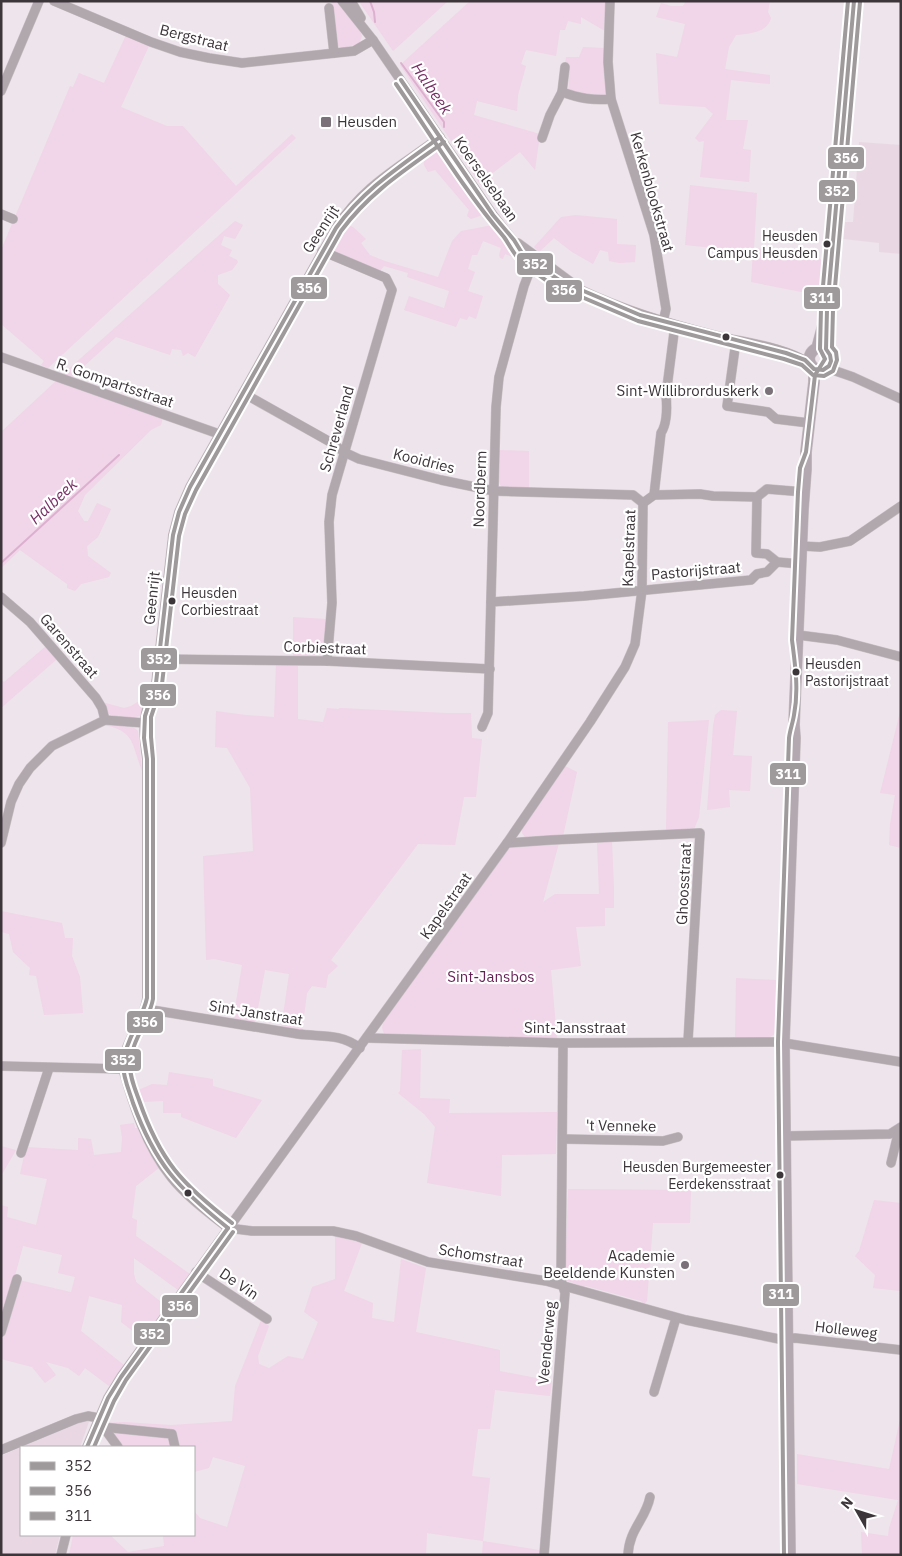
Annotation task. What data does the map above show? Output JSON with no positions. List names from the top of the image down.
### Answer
{
  "streets": {
    "street": [
      "Bergstraat",
      "Koerselsebaan",
      "Kerkenblookstraat",
      "Geenrijt",
      "R. Gompartsstraat",
      "Schreverland",
      "Kooidries",
      "Noordberm",
      "Kapelstraat",
      "Pastorijstraat",
      "Garenstraat",
      "Corbiestraat",
      "Ghoosstraat",
      "Sint-Janstraat",
      "Sint-Jansstraat",
      "'t Venneke",
      "Schomstraat",
      "De Vin",
      "Holleweg",
      "Veenderweg"
    ]
  },
  "crossings": [
    ["Bergstraat", "Koerselsebaan"],
    ["Koerselsebaan", "Kerkenblookstraat"],
    ["Koerselsebaan", "Geenrijt"],
    ["Koerselsebaan", "Noordberm"],
    ["Koerselsebaan", "Kapelstraat"],
    ["Geenrijt", "R. Gompartsstraat"],
    ["Geenrijt", "Schreverland"],
    ["Geenrijt", "Kooidries"],
    ["Geenrijt", "Kapelstraat"],
    ["Geenrijt", "Corbiestraat"],
    ["Geenrijt", "Sint-Janstraat"],
    ["Geenrijt", "Schomstraat"],
    ["Schreverland", "Kooidries"],
    ["Schreverland", "Corbiestraat"],
    ["Kooidries", "Noordberm"],
    ["Kooidries", "Kapelstraat"],
    ["Noordberm", "Pastorijstraat"],
    ["Noordberm", "Corbiestraat"],
    ["Kapelstraat", "Pastorijstraat"],
    ["Kapelstraat", "Ghoosstraat"],
    ["Kapelstraat", "Sint-Janstraat"],
    ["Kapelstraat", "Sint-Jansstraat"],
    ["Kapelstraat", "Schomstraat"],
    ["Kapelstraat", "De Vin"],
    ["Ghoosstraat", "Sint-Jansstraat"],
    ["Sint-Jansstraat", "Veenderweg"],
    ["'t Venneke", "Veenderweg"],
    ["Schomstraat", "Holleweg"],
    ["Schomstraat", "Veenderweg"]
  ],
  "water": ["Halbeek"],
  "parks": ["Sint-Jansbos"],
  "places": {
    "transit": ["Heusden"],
    "other": [
      "Heusden Campus Heusden",
      "Sint-Willibrorduskerk",
      "Heusden Corbiestraat",
      "Heusden Pastorijstraat",
      "Heusden Burgemeester Eerdekensstraat",
      "Academie Beeldende Kunsten"
    ]
  },
  "lines": ["transit line 352", "transit line 311", "transit line 356"],
  "legend": ["352", "356", "311"],
  "north": "top left"
}
